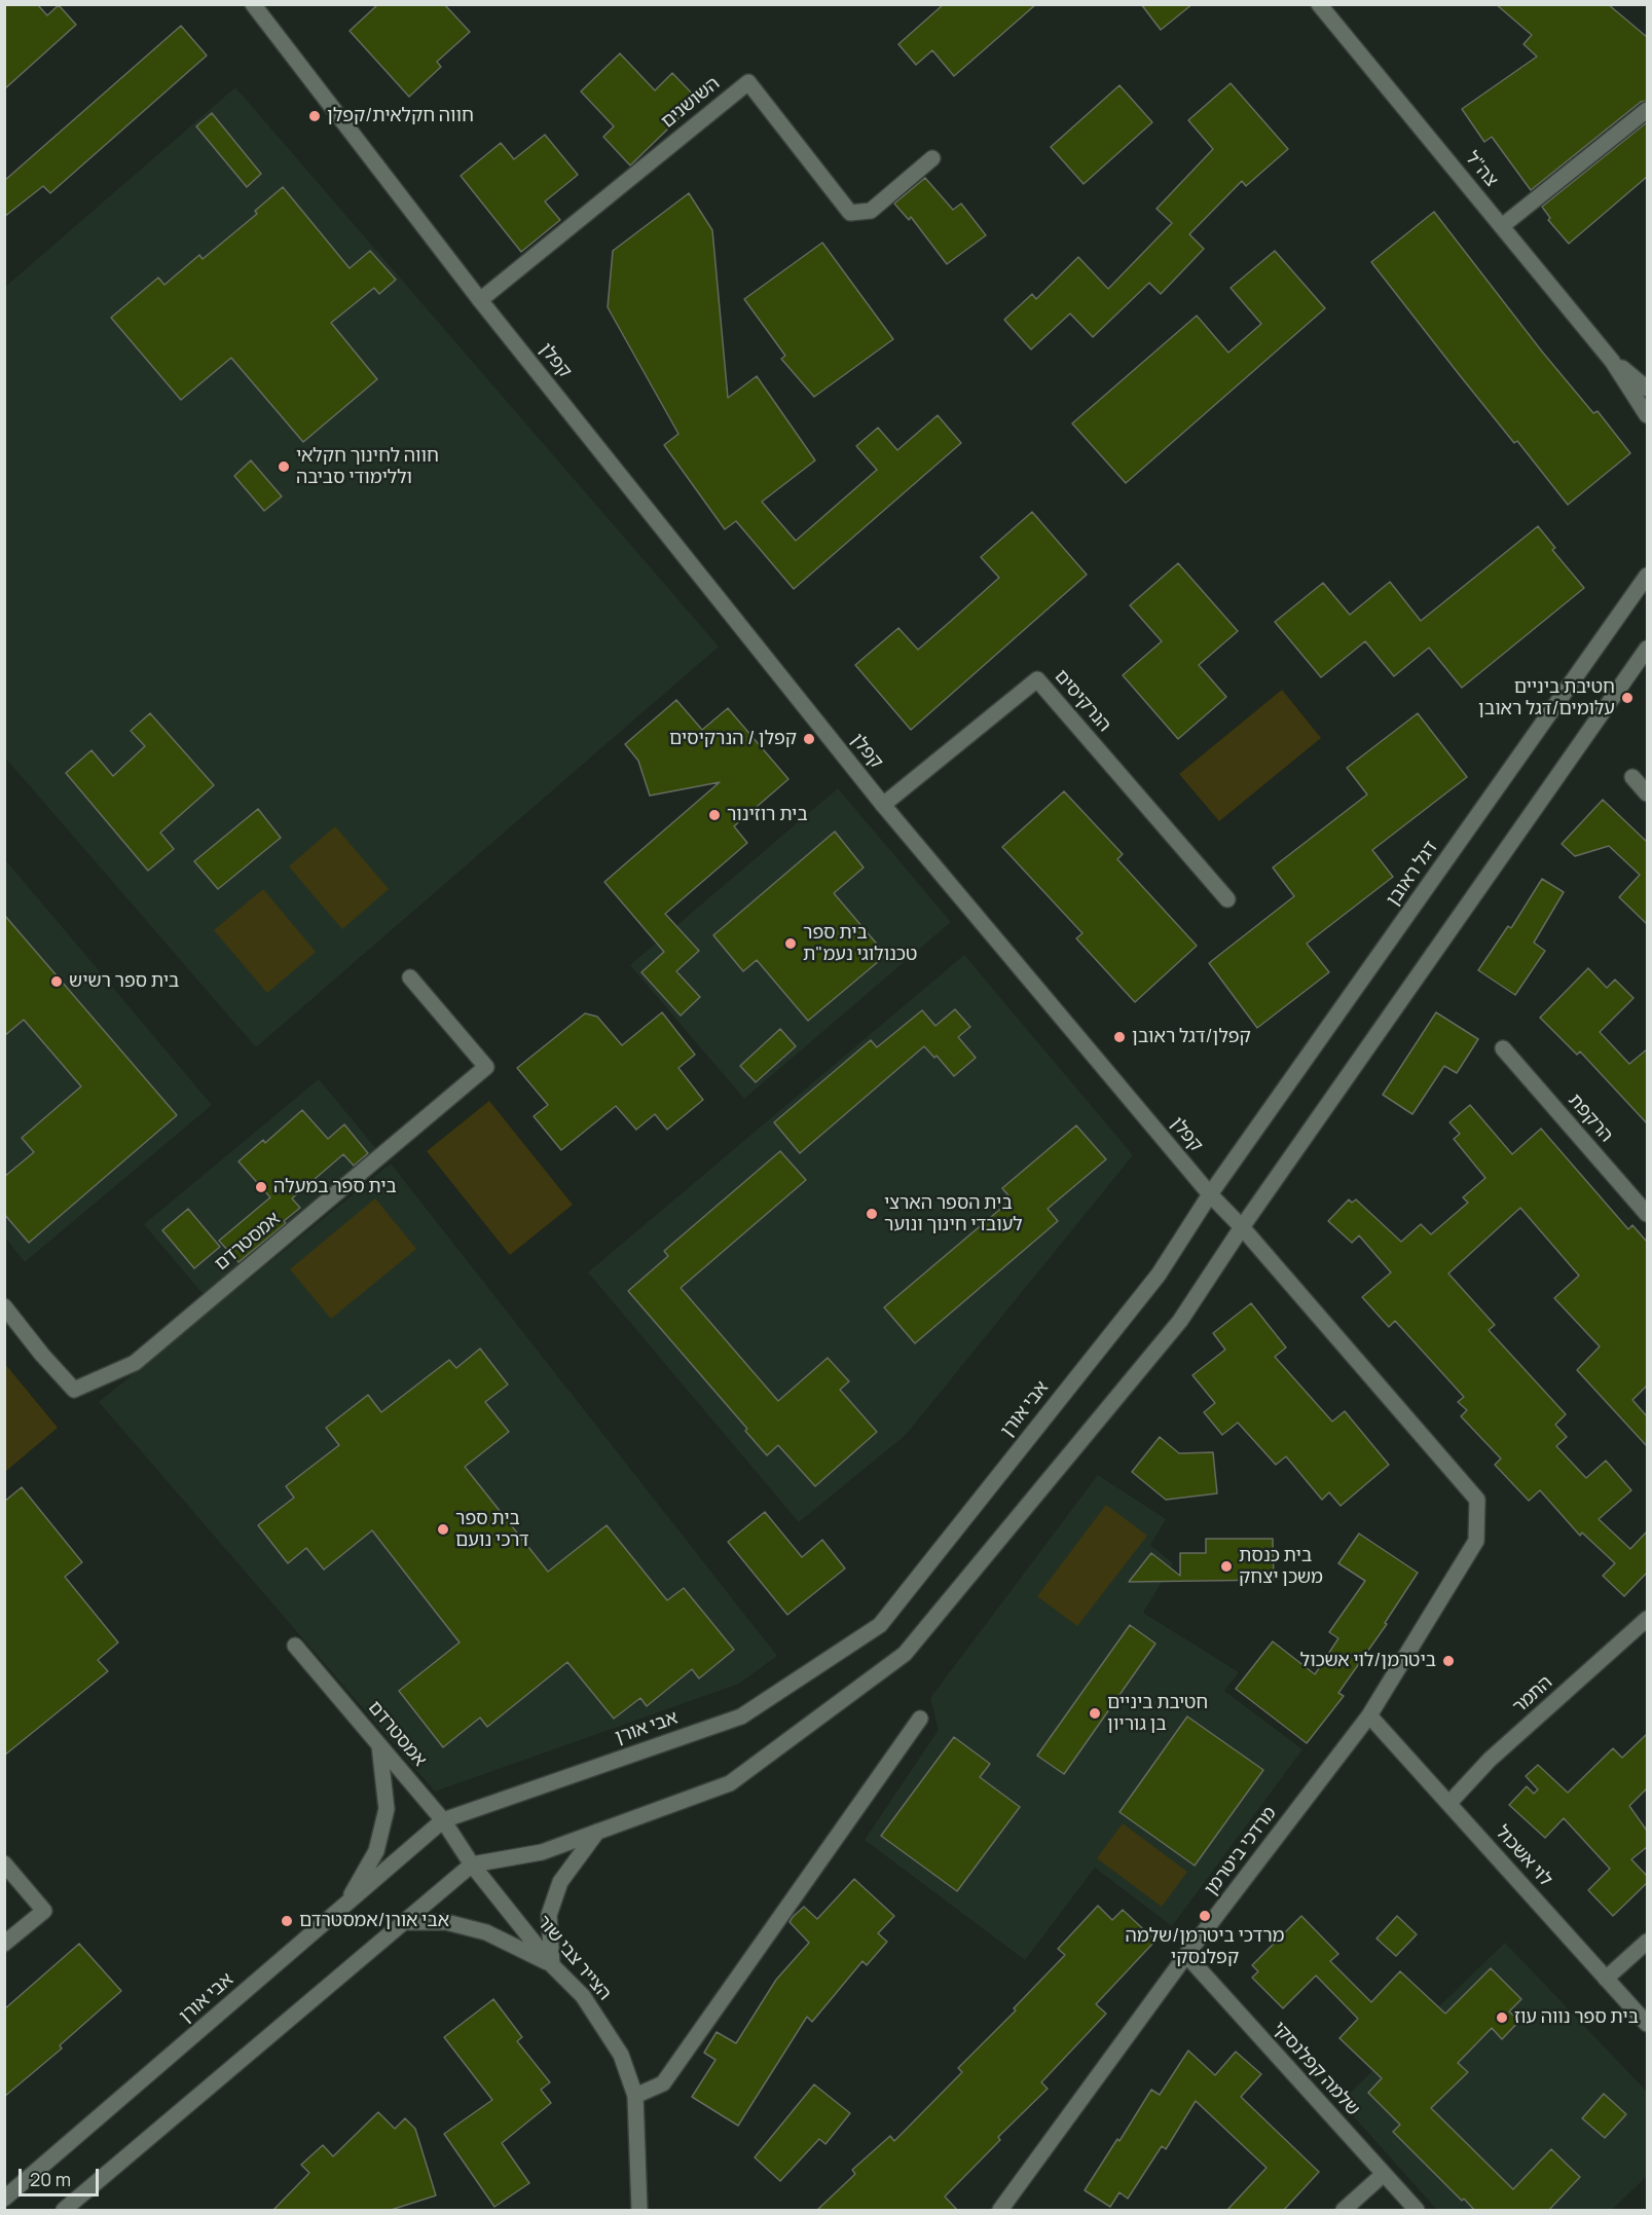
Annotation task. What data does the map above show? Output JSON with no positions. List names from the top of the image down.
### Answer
{
  "streets": {
    "street": [
      "השושנים",
      "צה\"ל",
      "קפלן",
      "הנרקיסים",
      "דגל ראובן",
      "הרקפת",
      "אמסטרדם",
      "אבי אורן",
      "התמר",
      "מרדכי ביטרמן",
      "לוי אשכול",
      "הצייר צבי שור",
      "שלמה קפלנסקי"
    ]
  },
  "crossings": [
    ["השושנים", "קפלן"],
    ["קפלן", "הנרקיסים"],
    ["קפלן", "דגל ראובן"],
    ["קפלן", "אבי אורן"],
    ["קפלן", "מרדכי ביטרמן"],
    ["דגל ראובן", "אבי אורן"],
    ["אמסטרדם", "אבי אורן"],
    ["אמסטרדם", "הצייר צבי שור"],
    ["אבי אורן", "הצייר צבי שור"],
    ["התמר", "לוי אשכול"],
    ["מרדכי ביטרמן", "לוי אשכול"],
    ["מרדכי ביטרמן", "שלמה קפלנסקי"]
  ],
  "places": [
    "חווה חקלאית/קפלן",
    "חווה לחינוך חקלאי וללימודי סביבה",
    "חטיבת ביניים עלומים/דגל ראובן",
    "קפלן / הנרקיסים",
    "בית רוזינור",
    "בית ספר טכנולוגי נעמ\"ת",
    "בית ספר רשיש",
    "קפלן/דגל ראובן",
    "בית ספר במעלה",
    "בית הספר הארצי לעובדי חינוך ונוער",
    "בית ספר דרכי נועם",
    "בית כנסת משכן יצחק",
    "ביטרמן/לוי אשכול",
    "חטיבת ביניים בן גוריון",
    "מרדכי ביטרמן/שלמה קפלנסקי",
    "אבי אורן/אמסטרדם",
    "בית ספר נווה עוז"
  ],
  "scale_bar": "20 m"
}
